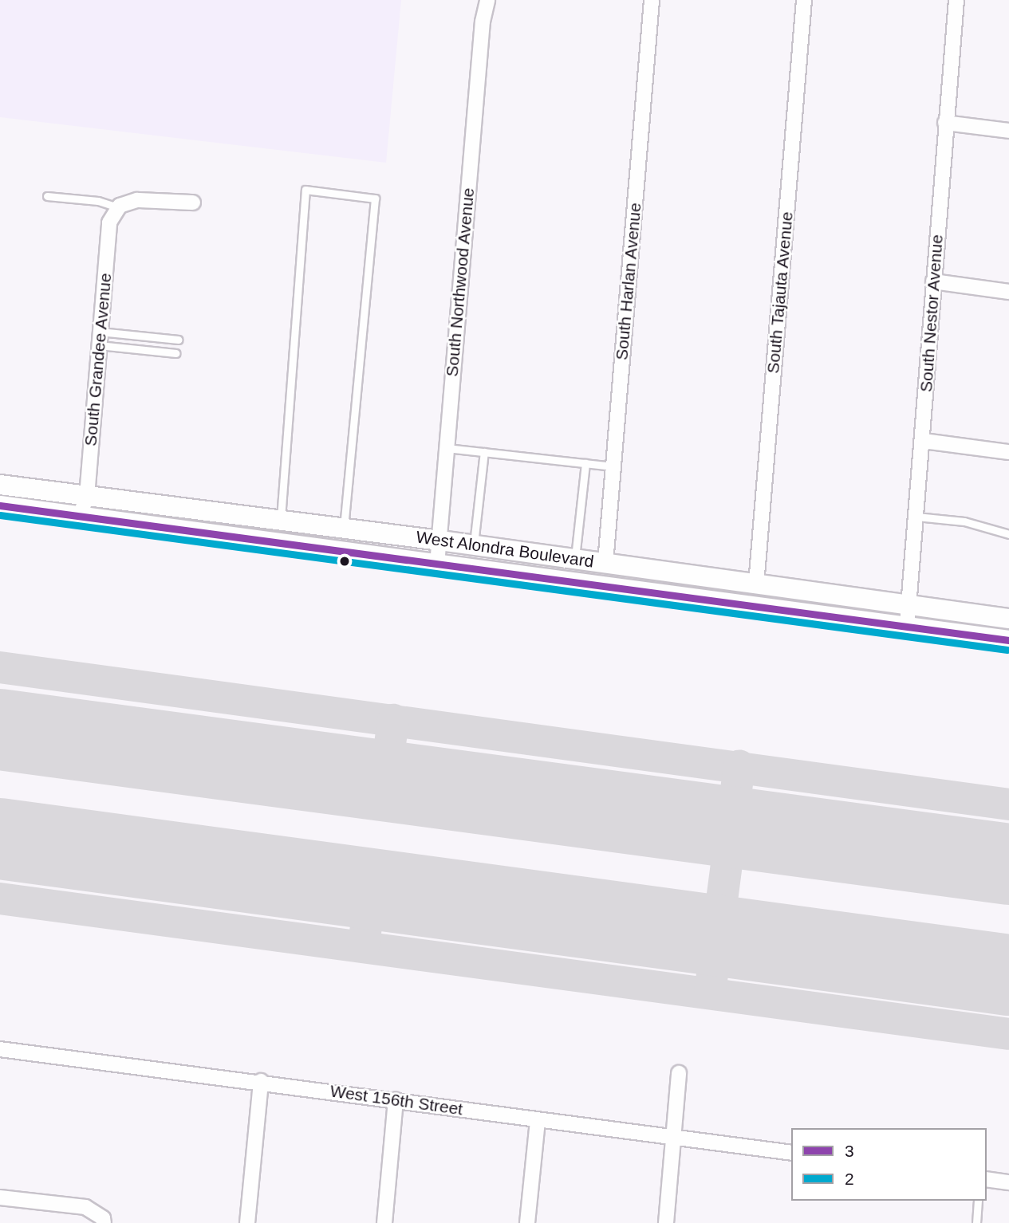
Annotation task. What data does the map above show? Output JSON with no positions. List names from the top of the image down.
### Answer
{
  "streets": {
    "main road": ["West Alondra Boulevard"],
    "street": [
      "South Harlan Avenue",
      "South Northwood Avenue",
      "South Tajauta Avenue",
      "South Nestor Avenue",
      "South Grandee Avenue",
      "West 156th Street"
    ]
  },
  "crossings": [
    ["South Harlan Avenue", "West Alondra Boulevard"],
    ["South Northwood Avenue", "West Alondra Boulevard"],
    ["South Tajauta Avenue", "West Alondra Boulevard"],
    ["South Nestor Avenue", "West Alondra Boulevard"],
    ["South Grandee Avenue", "West Alondra Boulevard"]
  ],
  "lines": ["transit line 3", "transit line 2"],
  "legend": ["3", "2"]
}
